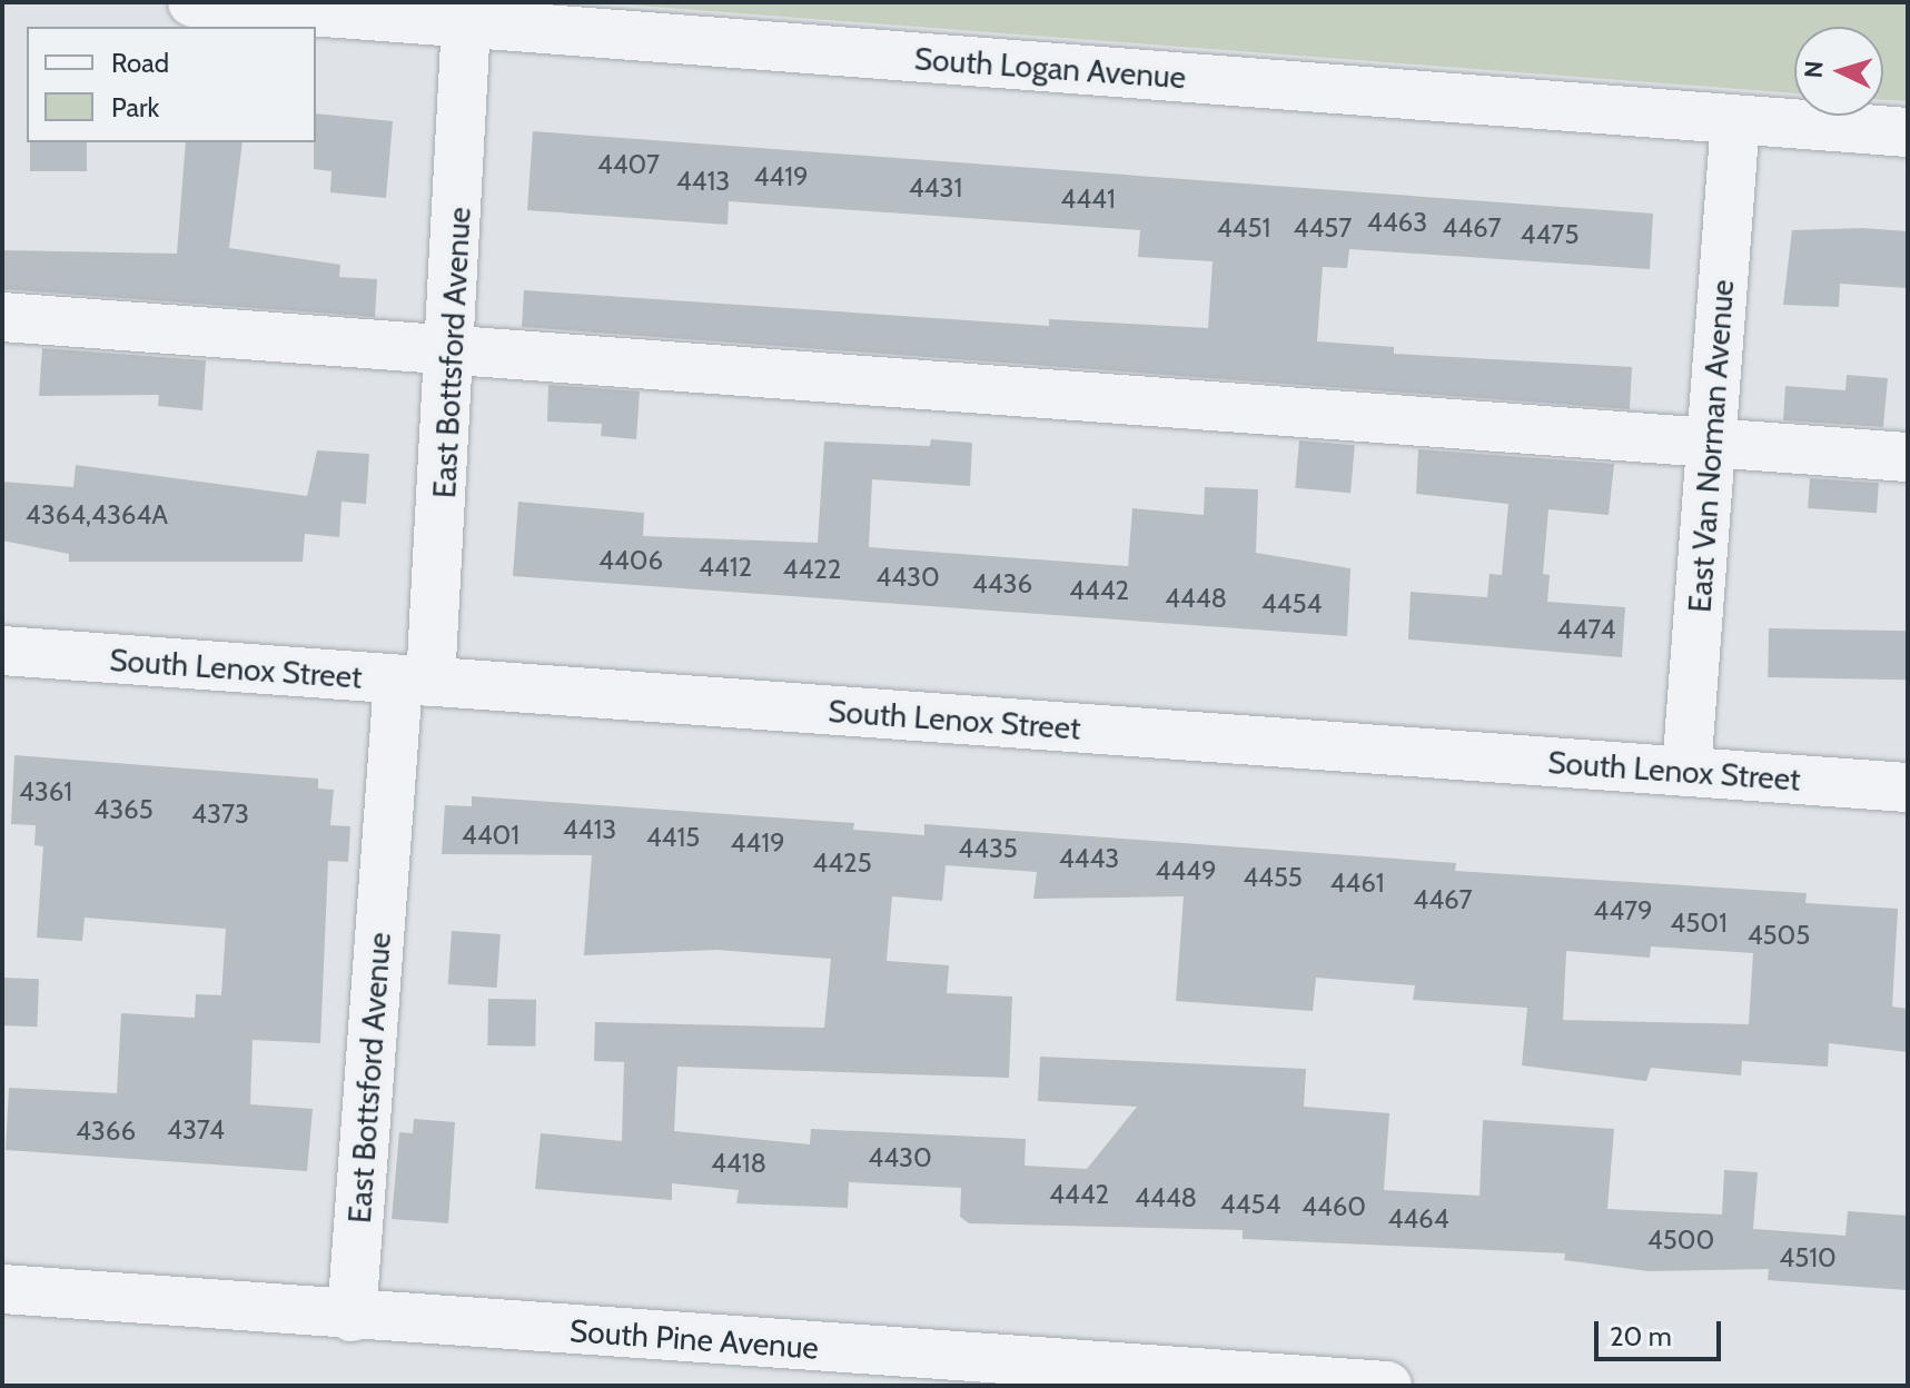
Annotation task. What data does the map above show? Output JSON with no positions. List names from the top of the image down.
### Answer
{
  "streets": {
    "street": [
      "South Logan Avenue",
      "East Bottsford Avenue",
      "East Van Norman Avenue",
      "South Lenox Street",
      "South Pine Avenue"
    ]
  },
  "crossings": [
    ["South Logan Avenue", "East Bottsford Avenue"],
    ["South Logan Avenue", "East Van Norman Avenue"],
    ["East Bottsford Avenue", "South Lenox Street"],
    ["East Bottsford Avenue", "South Pine Avenue"],
    ["East Van Norman Avenue", "South Lenox Street"]
  ],
  "house_numbers": [
    "4407",
    "4419",
    "4413",
    "4431",
    "4441",
    "4463",
    "4451",
    "4457",
    "4467",
    "4475",
    "4364,4364A",
    "4406",
    "4412",
    "4422",
    "4430",
    "4436",
    "4442",
    "4448",
    "4454",
    "4474",
    "4361",
    "4365",
    "4373",
    "4413",
    "4401",
    "4415",
    "4419",
    "4435",
    "4443",
    "4425",
    "4449",
    "4455",
    "4461",
    "4467",
    "4479",
    "4501",
    "4505",
    "4374",
    "4366",
    "4430",
    "4418",
    "4442",
    "4448",
    "4454",
    "4460",
    "4464",
    "4500",
    "4510"
  ],
  "legend": ["Road", "Park"],
  "scale_bar": "20 m",
  "north": "left"
}
